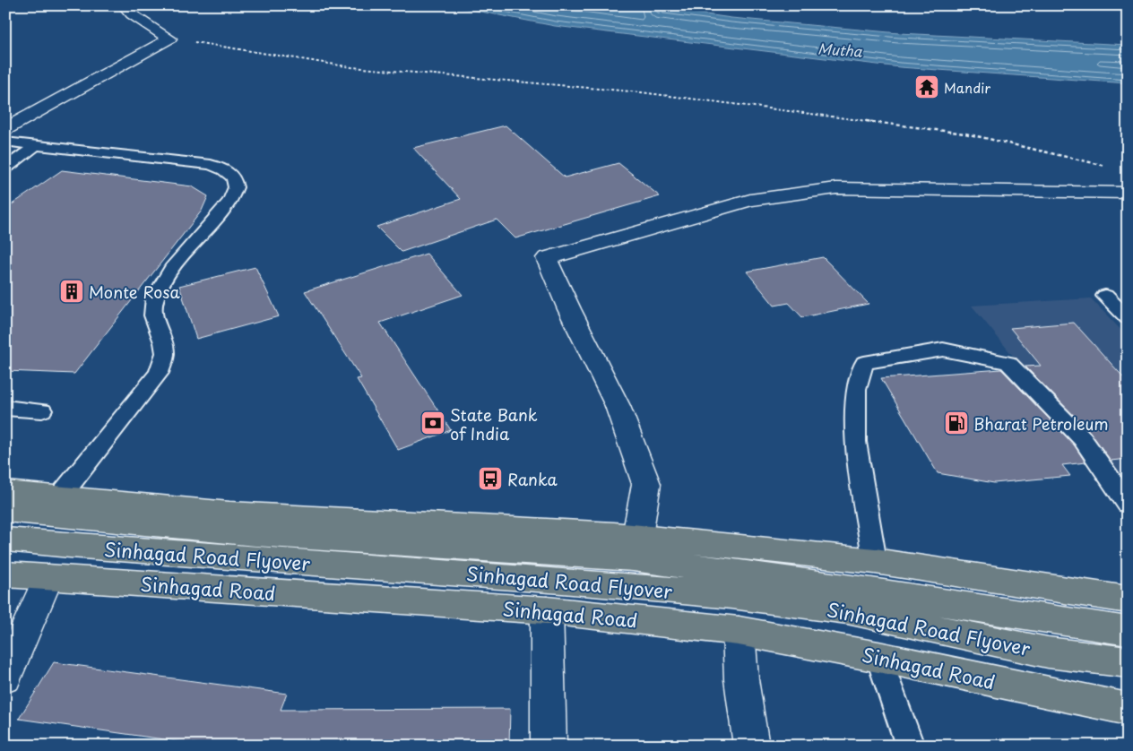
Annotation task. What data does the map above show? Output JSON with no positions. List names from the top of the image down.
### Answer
{
  "streets": {
    "main road": ["Sinhagad Road Flyover", "Sinhagad Road"]
  },
  "water": ["Mutha"],
  "places": {
    "temple": ["Mandir"],
    "building": ["Monte Rosa"],
    "bank": ["State Bank of India"],
    "fuel station": ["Bharat Petroleum"],
    "bus stop": ["Ranka"]
  }
}
